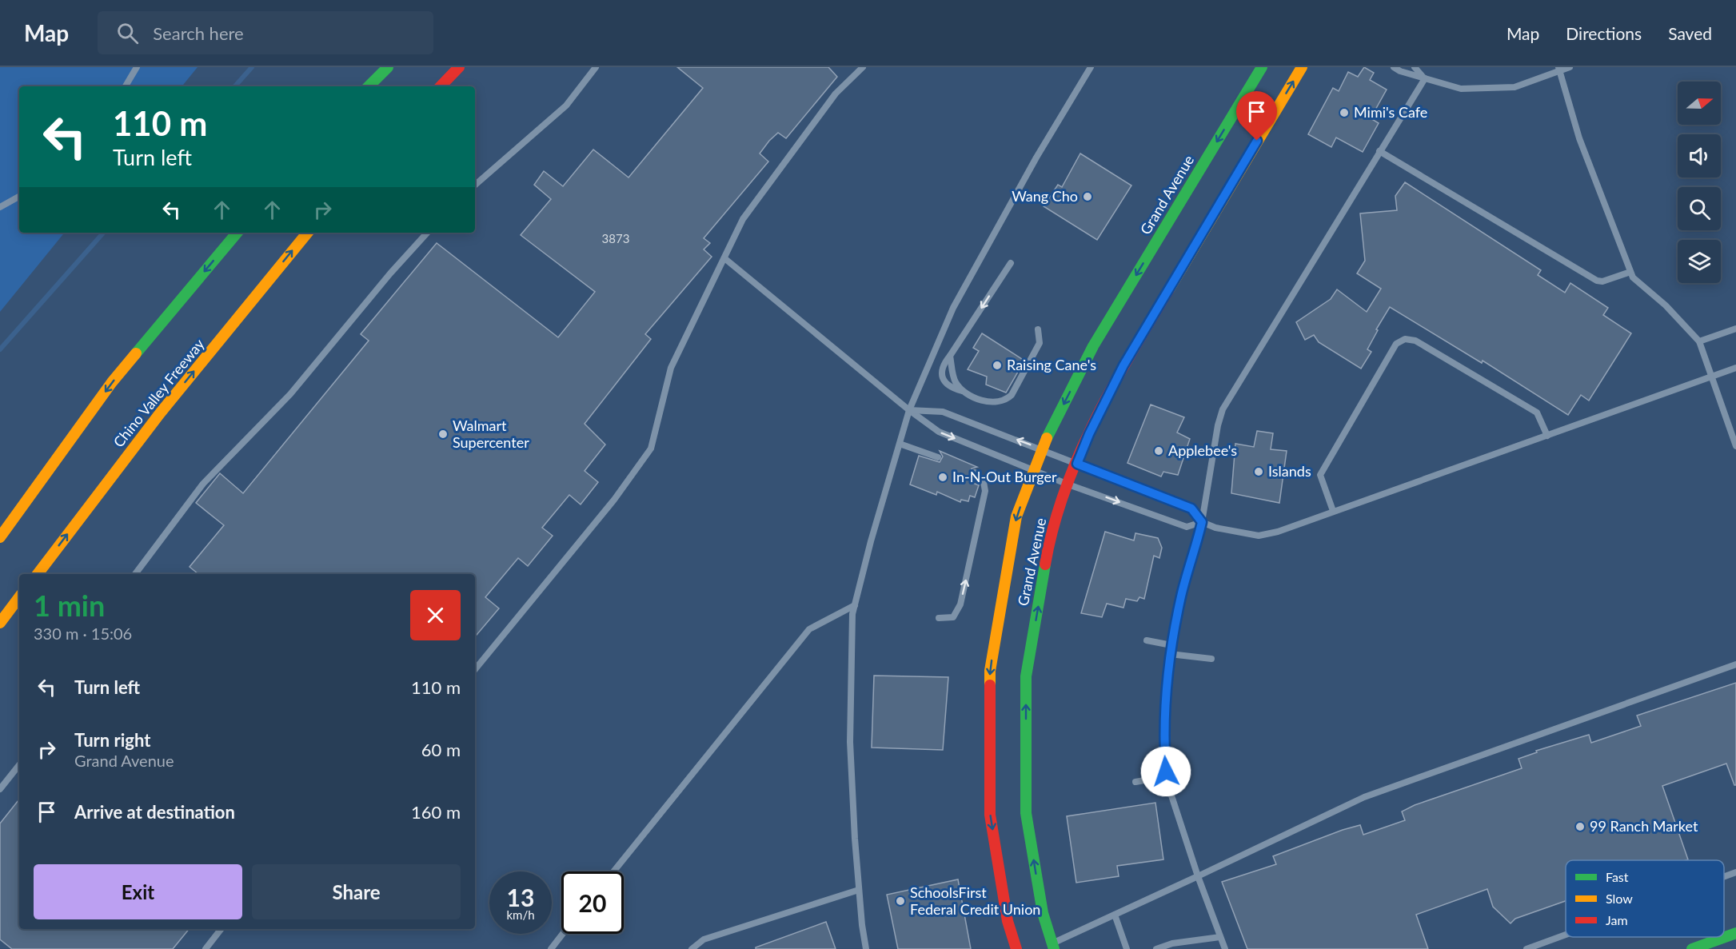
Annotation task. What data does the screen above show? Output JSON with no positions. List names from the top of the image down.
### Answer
{
  "streets": {
    "main road": ["Grand Avenue", "Chino Valley Freeway"]
  },
  "places": [
    "Mimi's Cafe",
    "Wang Cho",
    "Raising Cane's",
    "Walmart Supercenter",
    "Applebee's",
    "Islands",
    "In-N-Out Burger",
    "99 Ranch Market",
    "SchoolsFirst Federal Credit Union"
  ],
  "house_numbers": ["3873"],
  "legend": ["Fast", "Slow", "Jam"],
  "north": "right",
  "page": {
    "header": "Map",
    "search": "Search here",
    "nav": ["Map", "Directions", "Saved"],
    "turn": ["110 m", "Turn left"],
    "heading": ["1 min", "330 m · 15:06"],
    "list": [
      {
        "name": "Turn left",
        "value": "110 m"
      },
      {
        "name": "Turn right",
        "note": "Grand Avenue",
        "value": "60 m"
      },
      {
        "name": "Arrive at destination",
        "value": "160 m"
      }
    ],
    "buttons": ["Exit", "Share"],
    "speed": "13 km/h",
    "limit": "20"
  }
}
